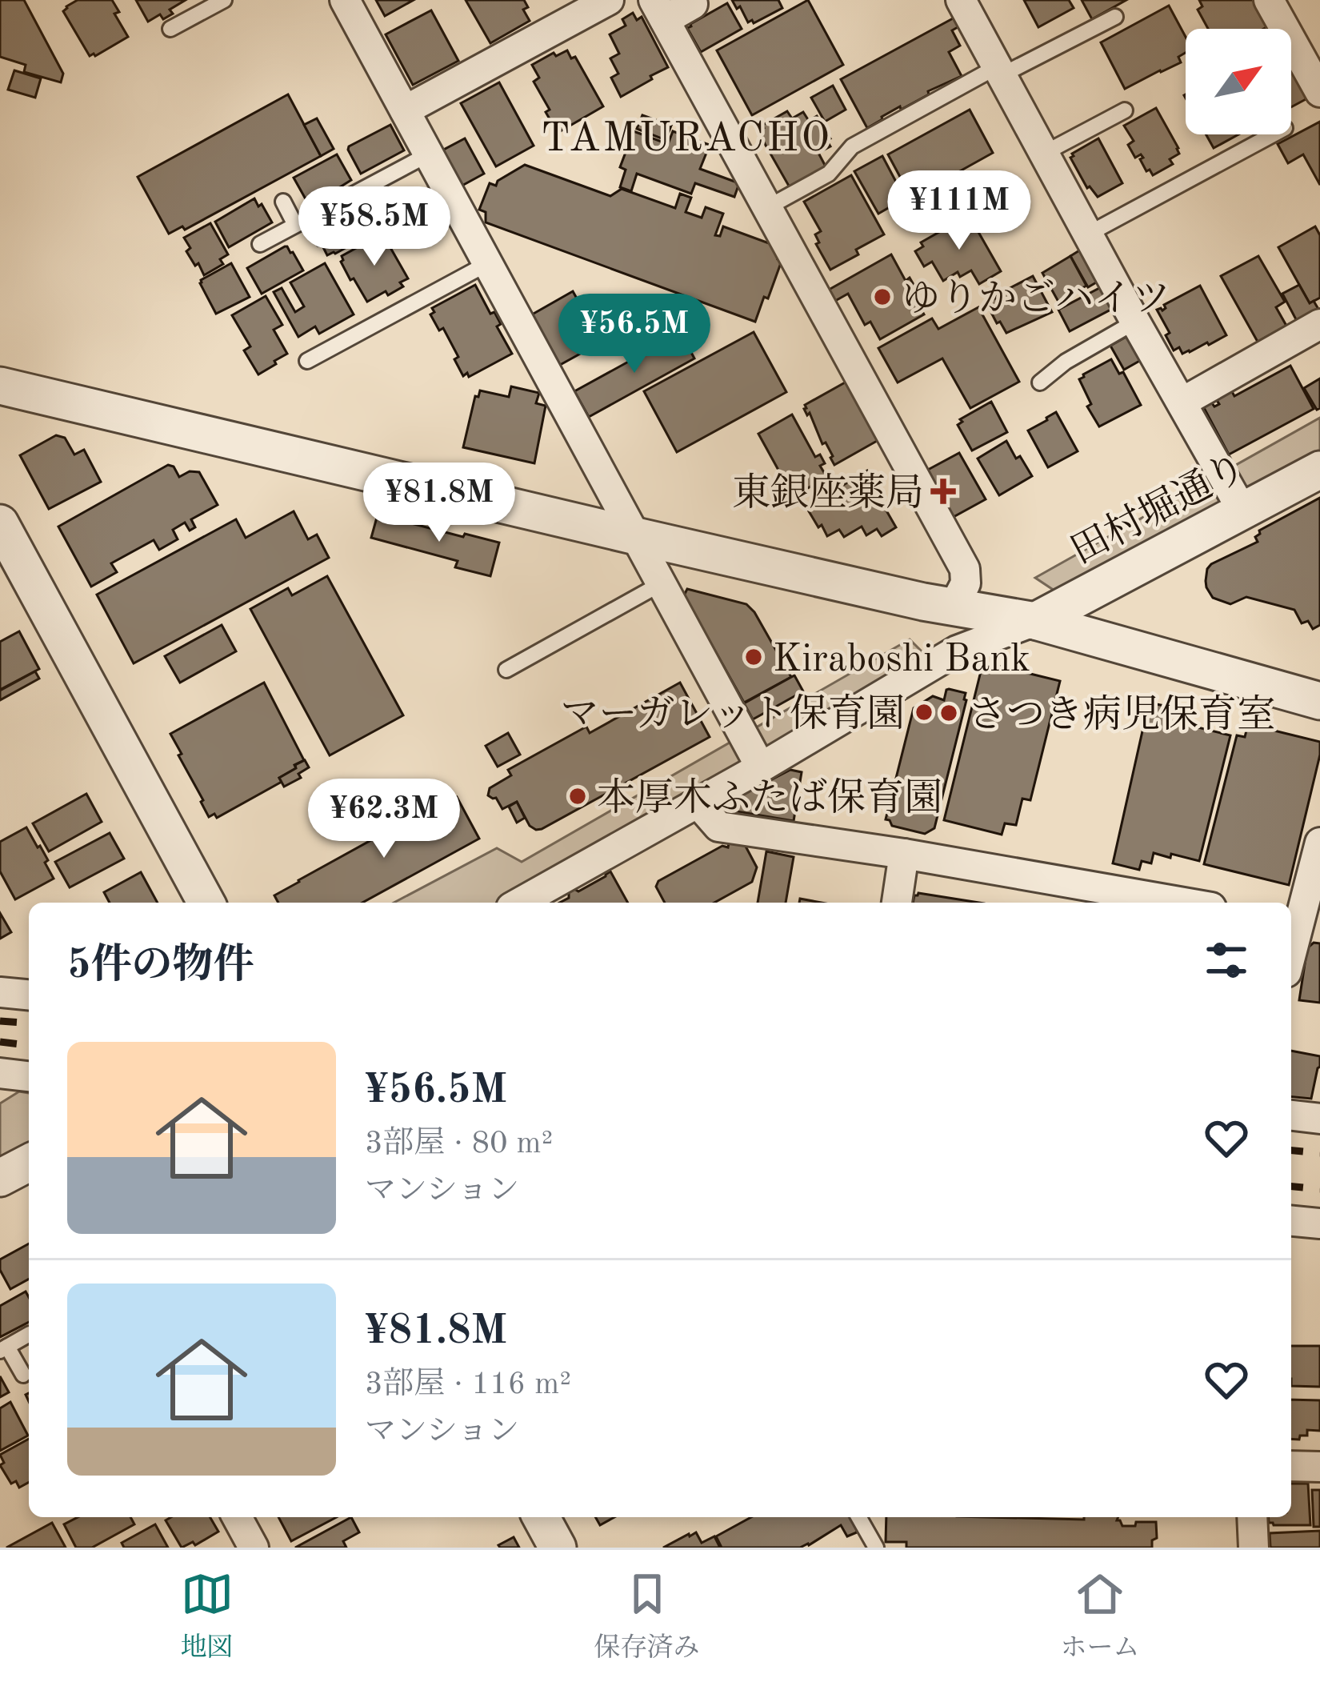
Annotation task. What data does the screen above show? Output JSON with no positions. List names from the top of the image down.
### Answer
{
  "streets": {
    "street": ["田村堀通り"]
  },
  "districts": ["TAMURACHO"],
  "places": {
    "other": [
      "ゆりかごハイツ",
      "Kiraboshi Bank",
      "マーガレット保育園",
      "さつき病児保育室",
      "本厚木ふたば保育園"
    ],
    "health": ["東銀座薬局"]
  },
  "north": "top right",
  "page": {
    "price": [
      "¥111M",
      "¥58.5M",
      "¥56.5M",
      "¥81.8M",
      "¥62.3M"
    ],
    "heading": "5件の物件",
    "list": [
      {
        "name": "¥56.5M",
        "note": "3部屋 · 80 m² · マンション"
      },
      {
        "name": "¥81.8M",
        "note": "3部屋 · 116 m² · マンション"
      }
    ],
    "tabs": ["地図", "保存済み", "ホーム"]
  }
}
